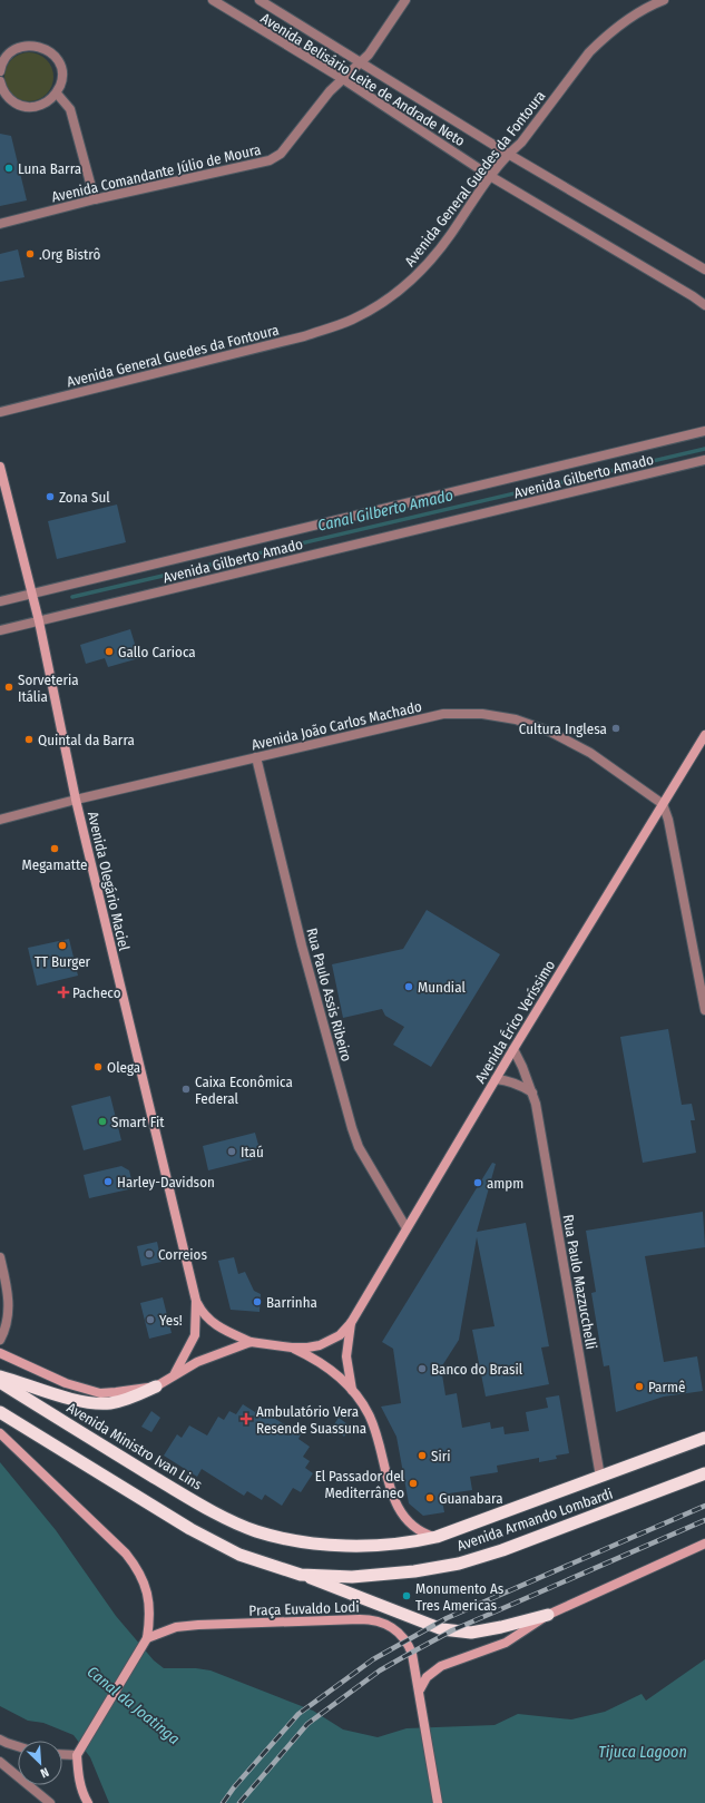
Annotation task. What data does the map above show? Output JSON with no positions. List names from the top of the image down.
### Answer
{
  "streets": {
    "highway": ["Avenida Ministro Ivan Lins", "Avenida Armando Lombardi"],
    "main road": ["Avenida Olegário Maciel", "Avenida Érico Veríssimo", "Praça Euvaldo Lodi"],
    "street": [
      "Avenida Belisário Leite de Andrade Neto",
      "Avenida Comandante Júlio de Moura",
      "Avenida General Guedes da Fontoura",
      "Avenida Gilberto Amado",
      "Avenida João Carlos Machado",
      "Rua Paulo Assis Ribeiro",
      "Rua Paulo Mazzucchelli"
    ]
  },
  "crossings": [
    ["Avenida Belisário Leite de Andrade Neto", "Avenida Comandante Júlio de Moura"],
    ["Avenida Belisário Leite de Andrade Neto", "Avenida General Guedes da Fontoura"],
    ["Avenida Gilberto Amado", "Avenida Olegário Maciel"],
    ["Avenida João Carlos Machado", "Avenida Olegário Maciel"],
    ["Avenida João Carlos Machado", "Rua Paulo Assis Ribeiro"],
    ["Avenida João Carlos Machado", "Avenida Érico Veríssimo"],
    ["Rua Paulo Assis Ribeiro", "Avenida Érico Veríssimo"],
    ["Avenida Érico Veríssimo", "Rua Paulo Mazzucchelli"],
    ["Rua Paulo Mazzucchelli", "Avenida Armando Lombardi"],
    ["Avenida Ministro Ivan Lins", "Avenida Armando Lombardi"]
  ],
  "water": ["Canal Gilberto Amado", "Canal da Joatinga", "Tijuca Lagoon"],
  "places": {
    "other": [
      "Luna Barra",
      ".Org Bistrô",
      "Zona Sul",
      "Gallo Carioca",
      "Sorveteria Itália",
      "Cultura Inglesa",
      "Quintal da Barra",
      "Megamatte",
      "TT Burger",
      "Mundial",
      "Olega",
      "Caixa Econômica Federal",
      "Smart Fit",
      "Itaú",
      "Harley-Davidson",
      "ampm",
      "Correios",
      "Barrinha",
      "Yes!",
      "Banco do Brasil",
      "Parmê",
      "Siri",
      "El Passador del Mediterrâneo",
      "Guanabara",
      "Monumento As Tres Americas"
    ],
    "health": ["Pacheco", "Ambulatório Vera Resende Suassuna"]
  },
  "north": "bottom right"
}
